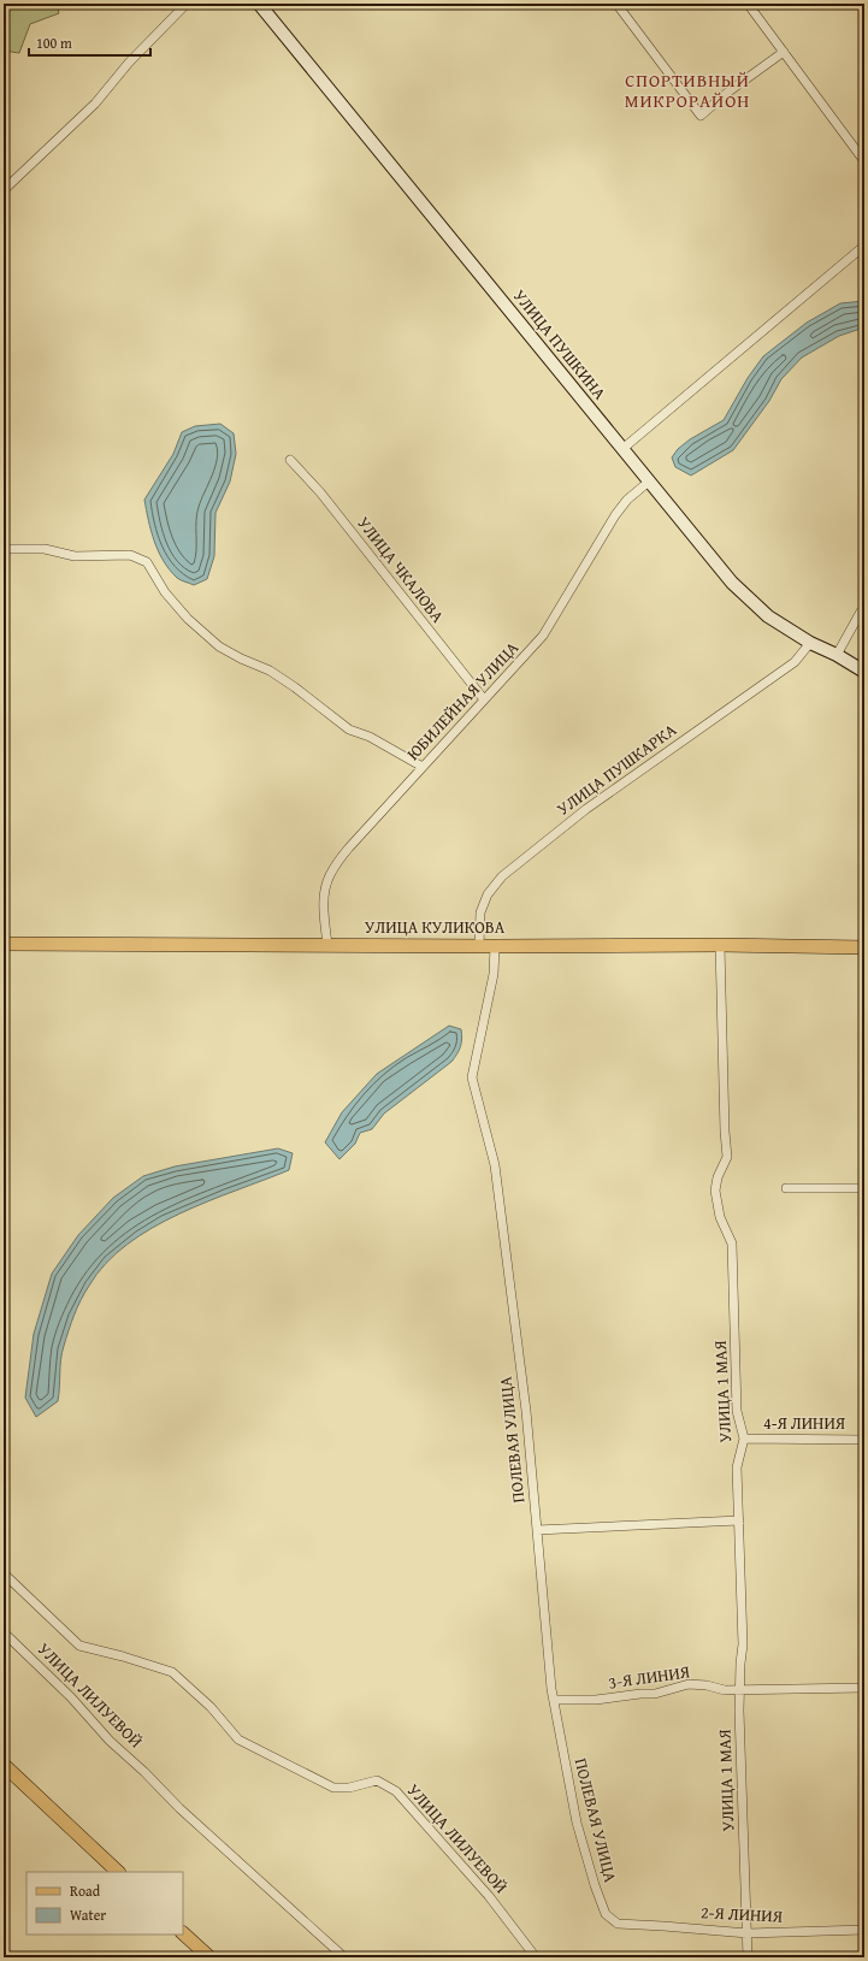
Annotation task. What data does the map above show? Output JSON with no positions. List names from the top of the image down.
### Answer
{
  "streets": {
    "main road": ["УЛИЦА КУЛИКОВА"],
    "street": [
      "УЛИЦА ПУШКИНА",
      "УЛИЦА ЧКАЛОВА",
      "ЮБИЛЕЙНАЯ УЛИЦА",
      "УЛИЦА ПУШКАРКА",
      "УЛИЦА 1 МАЯ",
      "4-Я ЛИНИЯ",
      "ПОЛЕВАЯ УЛИЦА",
      "3-Я ЛИНИЯ",
      "УЛИЦА ЛИЛУЕВОЙ",
      "2-Я ЛИНИЯ"
    ]
  },
  "crossings": [
    ["УЛИЦА ПУШКИНА", "ЮБИЛЕЙНАЯ УЛИЦА"],
    ["УЛИЦА ПУШКИНА", "УЛИЦА ПУШКАРКА"],
    ["УЛИЦА ЧКАЛОВА", "ЮБИЛЕЙНАЯ УЛИЦА"],
    ["ЮБИЛЕЙНАЯ УЛИЦА", "УЛИЦА КУЛИКОВА"],
    ["УЛИЦА ПУШКАРКА", "УЛИЦА КУЛИКОВА"],
    ["УЛИЦА КУЛИКОВА", "УЛИЦА 1 МАЯ"],
    ["УЛИЦА КУЛИКОВА", "ПОЛЕВАЯ УЛИЦА"],
    ["УЛИЦА 1 МАЯ", "4-Я ЛИНИЯ"],
    ["УЛИЦА 1 МАЯ", "3-Я ЛИНИЯ"],
    ["УЛИЦА 1 МАЯ", "2-Я ЛИНИЯ"],
    ["ПОЛЕВАЯ УЛИЦА", "3-Я ЛИНИЯ"],
    ["ПОЛЕВАЯ УЛИЦА", "2-Я ЛИНИЯ"]
  ],
  "districts": ["СПОРТИВНЫЙ МИКРОРАЙОН"],
  "legend": ["Road", "Water"],
  "scale_bar": "100 m"
}
